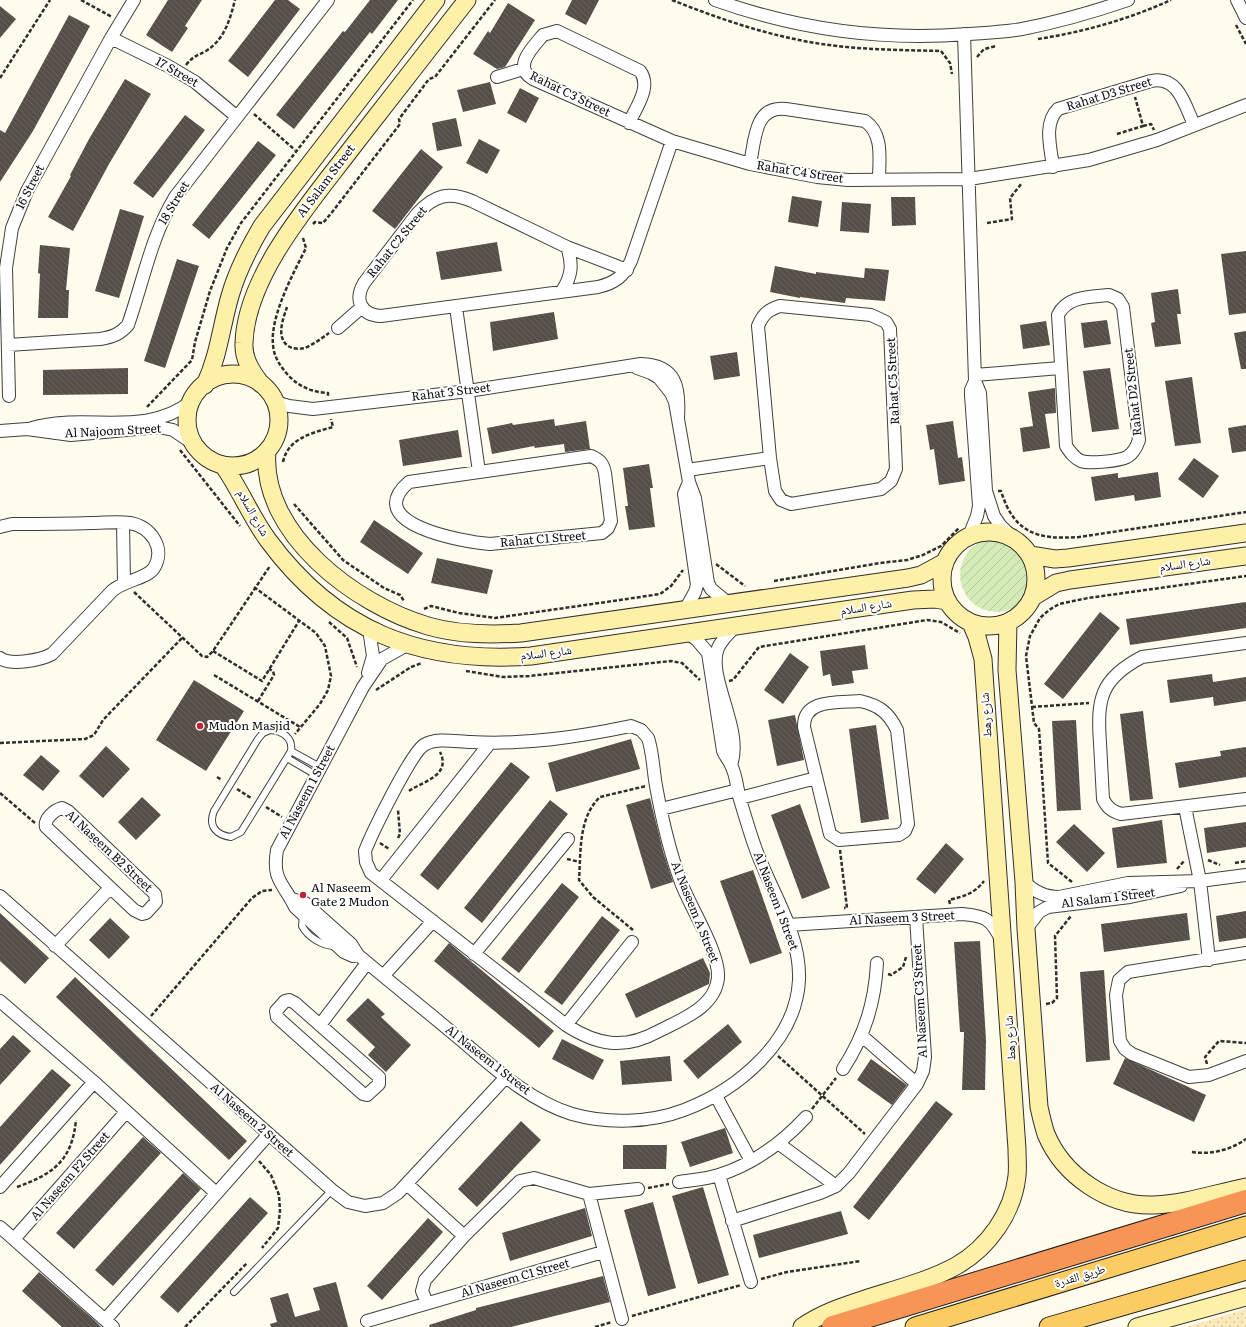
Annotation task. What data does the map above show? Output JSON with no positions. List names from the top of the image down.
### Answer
{
  "streets": {
    "main road": ["طريق القدرة"],
    "street": [
      "17 Street",
      "Rahat C3 Street",
      "Rahat D3 Street",
      "Rahat C4 Street",
      "Al Salam Street",
      "16 Street",
      "18 Street",
      "Rahat C2 Street",
      "Rahat C5 Street",
      "Rahat 3 Street",
      "Rahat D2 Street",
      "Al Najoom Street",
      "شارع السلام",
      "Rahat C1 Street",
      "شارع رهط",
      "Al Naseem 1 Street",
      "Al Naseem B2 Street",
      "Al Salam 1 Street",
      "Al Naseem A Street",
      "Al Naseem 3 Street",
      "Al Naseem C3 Street",
      "Al Naseem 2 Street",
      "Al Naseem F2 Street",
      "Al Naseem C1 Street"
    ]
  },
  "crossings": [
    ["17 Street", "16 Street"],
    ["17 Street", "18 Street"],
    ["Rahat C3 Street", "Rahat C4 Street"],
    ["Al Salam Street", "Rahat 3 Street"],
    ["Al Salam Street", "Al Najoom Street"],
    ["Al Salam Street", "شارع السلام"],
    ["16 Street", "18 Street"],
    ["Rahat 3 Street", "Al Najoom Street"],
    ["Rahat 3 Street", "شارع السلام"],
    ["Al Najoom Street", "شارع السلام"],
    ["شارع السلام", "شارع رهط"],
    ["شارع السلام", "Al Naseem 1 Street"],
    ["شارع رهط", "Al Salam 1 Street"],
    ["شارع رهط", "Al Naseem 3 Street"],
    ["Al Naseem 1 Street", "Al Naseem 3 Street"],
    ["Al Naseem 1 Street", "Al Naseem 2 Street"],
    ["Al Naseem 3 Street", "Al Naseem C3 Street"]
  ],
  "places": ["Mudon Masjid", "Al Naseem Gate 2 Mudon"]
}
